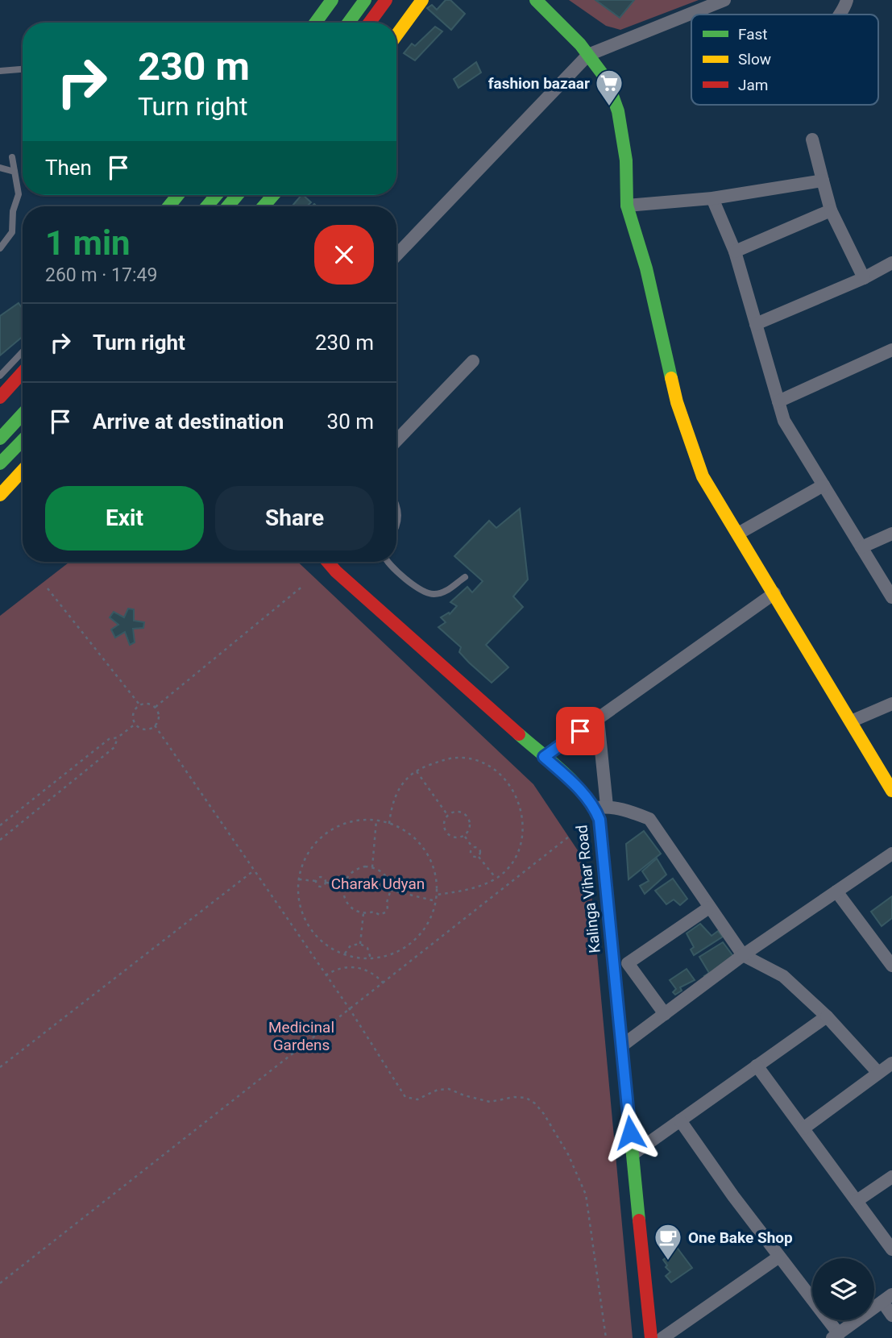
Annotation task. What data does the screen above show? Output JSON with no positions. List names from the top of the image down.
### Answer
{
  "streets": {
    "main road": ["Kalinga Vihar Road"]
  },
  "parks": ["Charak Udyan", "Medicinal Gardens"],
  "places": {
    "supermarket": ["fashion bazaar"],
    "cafe": ["One Bake Shop"]
  },
  "legend": ["Fast", "Slow", "Jam"],
  "page": {
    "turn": ["230 m", "Turn right"],
    "then": "Then",
    "heading": ["1 min", "260 m · 17:49"],
    "list": [
      {
        "name": "Turn right",
        "value": "230 m"
      },
      {
        "name": "Arrive at destination",
        "value": "30 m"
      }
    ],
    "buttons": ["Exit", "Share"]
  }
}
